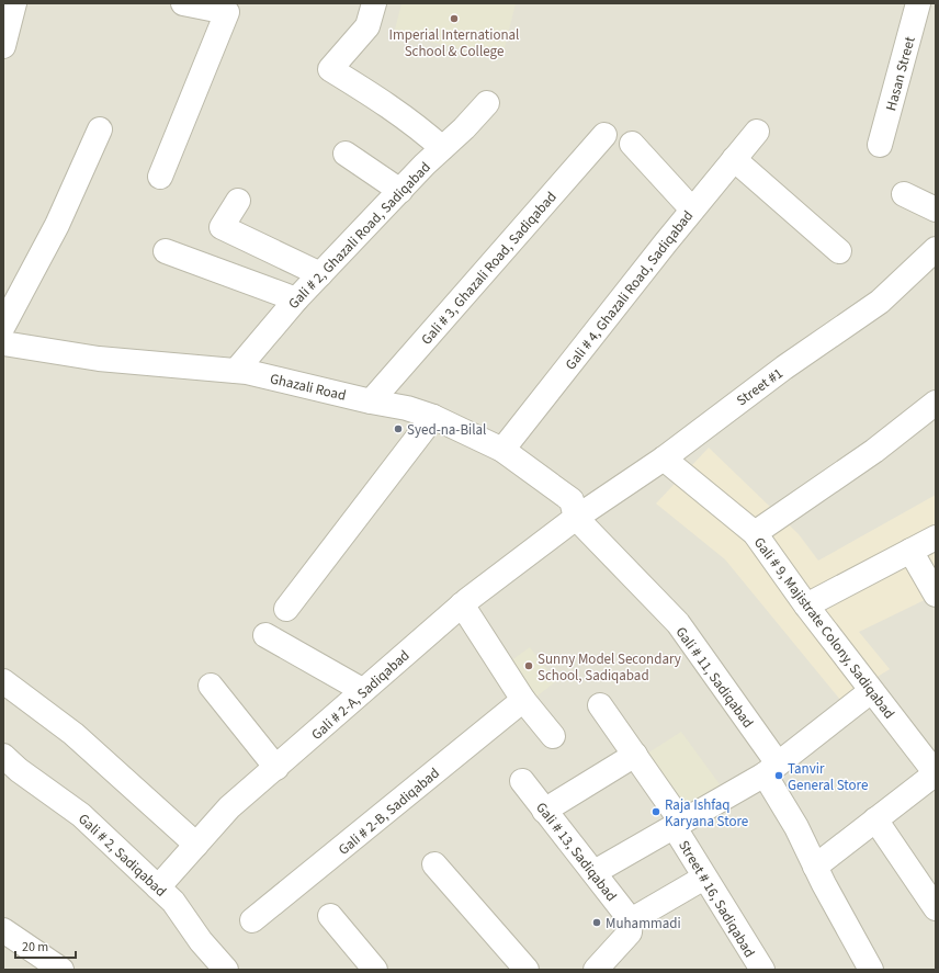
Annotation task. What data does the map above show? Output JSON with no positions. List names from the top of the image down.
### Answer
{
  "streets": {
    "street": [
      "Hasan Street",
      "Gali # 2, Ghazali Road, Sadiqabad",
      "Gali # 3, Ghazali Road, Sadiqabad",
      "Gali # 4, Ghazali Road, Sadiqabad",
      "Ghazali Road",
      "Street #1",
      "Gali # 9, Majistrate Colony, Sadiqabad",
      "Gali # 11, Sadiqabad",
      "Gali # 2-A, Sadiqabad",
      "Gali # 2-B, Sadiqabad",
      "Gali # 13, Sadiqabad",
      "Gali # 2, Sadiqabad",
      "Street # 16, Sadiqabad"
    ]
  },
  "crossings": [
    ["Gali # 2, Ghazali Road, Sadiqabad", "Ghazali Road"],
    ["Gali # 3, Ghazali Road, Sadiqabad", "Ghazali Road"],
    ["Gali # 4, Ghazali Road, Sadiqabad", "Ghazali Road"],
    ["Ghazali Road", "Street #1"],
    ["Ghazali Road", "Gali # 11, Sadiqabad"],
    ["Ghazali Road", "Gali # 2-A, Sadiqabad"],
    ["Street #1", "Gali # 9, Majistrate Colony, Sadiqabad"],
    ["Street #1", "Gali # 11, Sadiqabad"],
    ["Street #1", "Gali # 2-A, Sadiqabad"],
    ["Gali # 11, Sadiqabad", "Gali # 2-A, Sadiqabad"],
    ["Gali # 2-A, Sadiqabad", "Gali # 2, Sadiqabad"]
  ],
  "places": [
    "Imperial International School & College",
    "Syed-na-Bilal",
    "Sunny Model Secondary School, Sadiqabad",
    "Tanvir General Store",
    "Raja Ishfaq Karyana Store",
    "Muhammadi"
  ],
  "scale_bar": "20 m"
}
